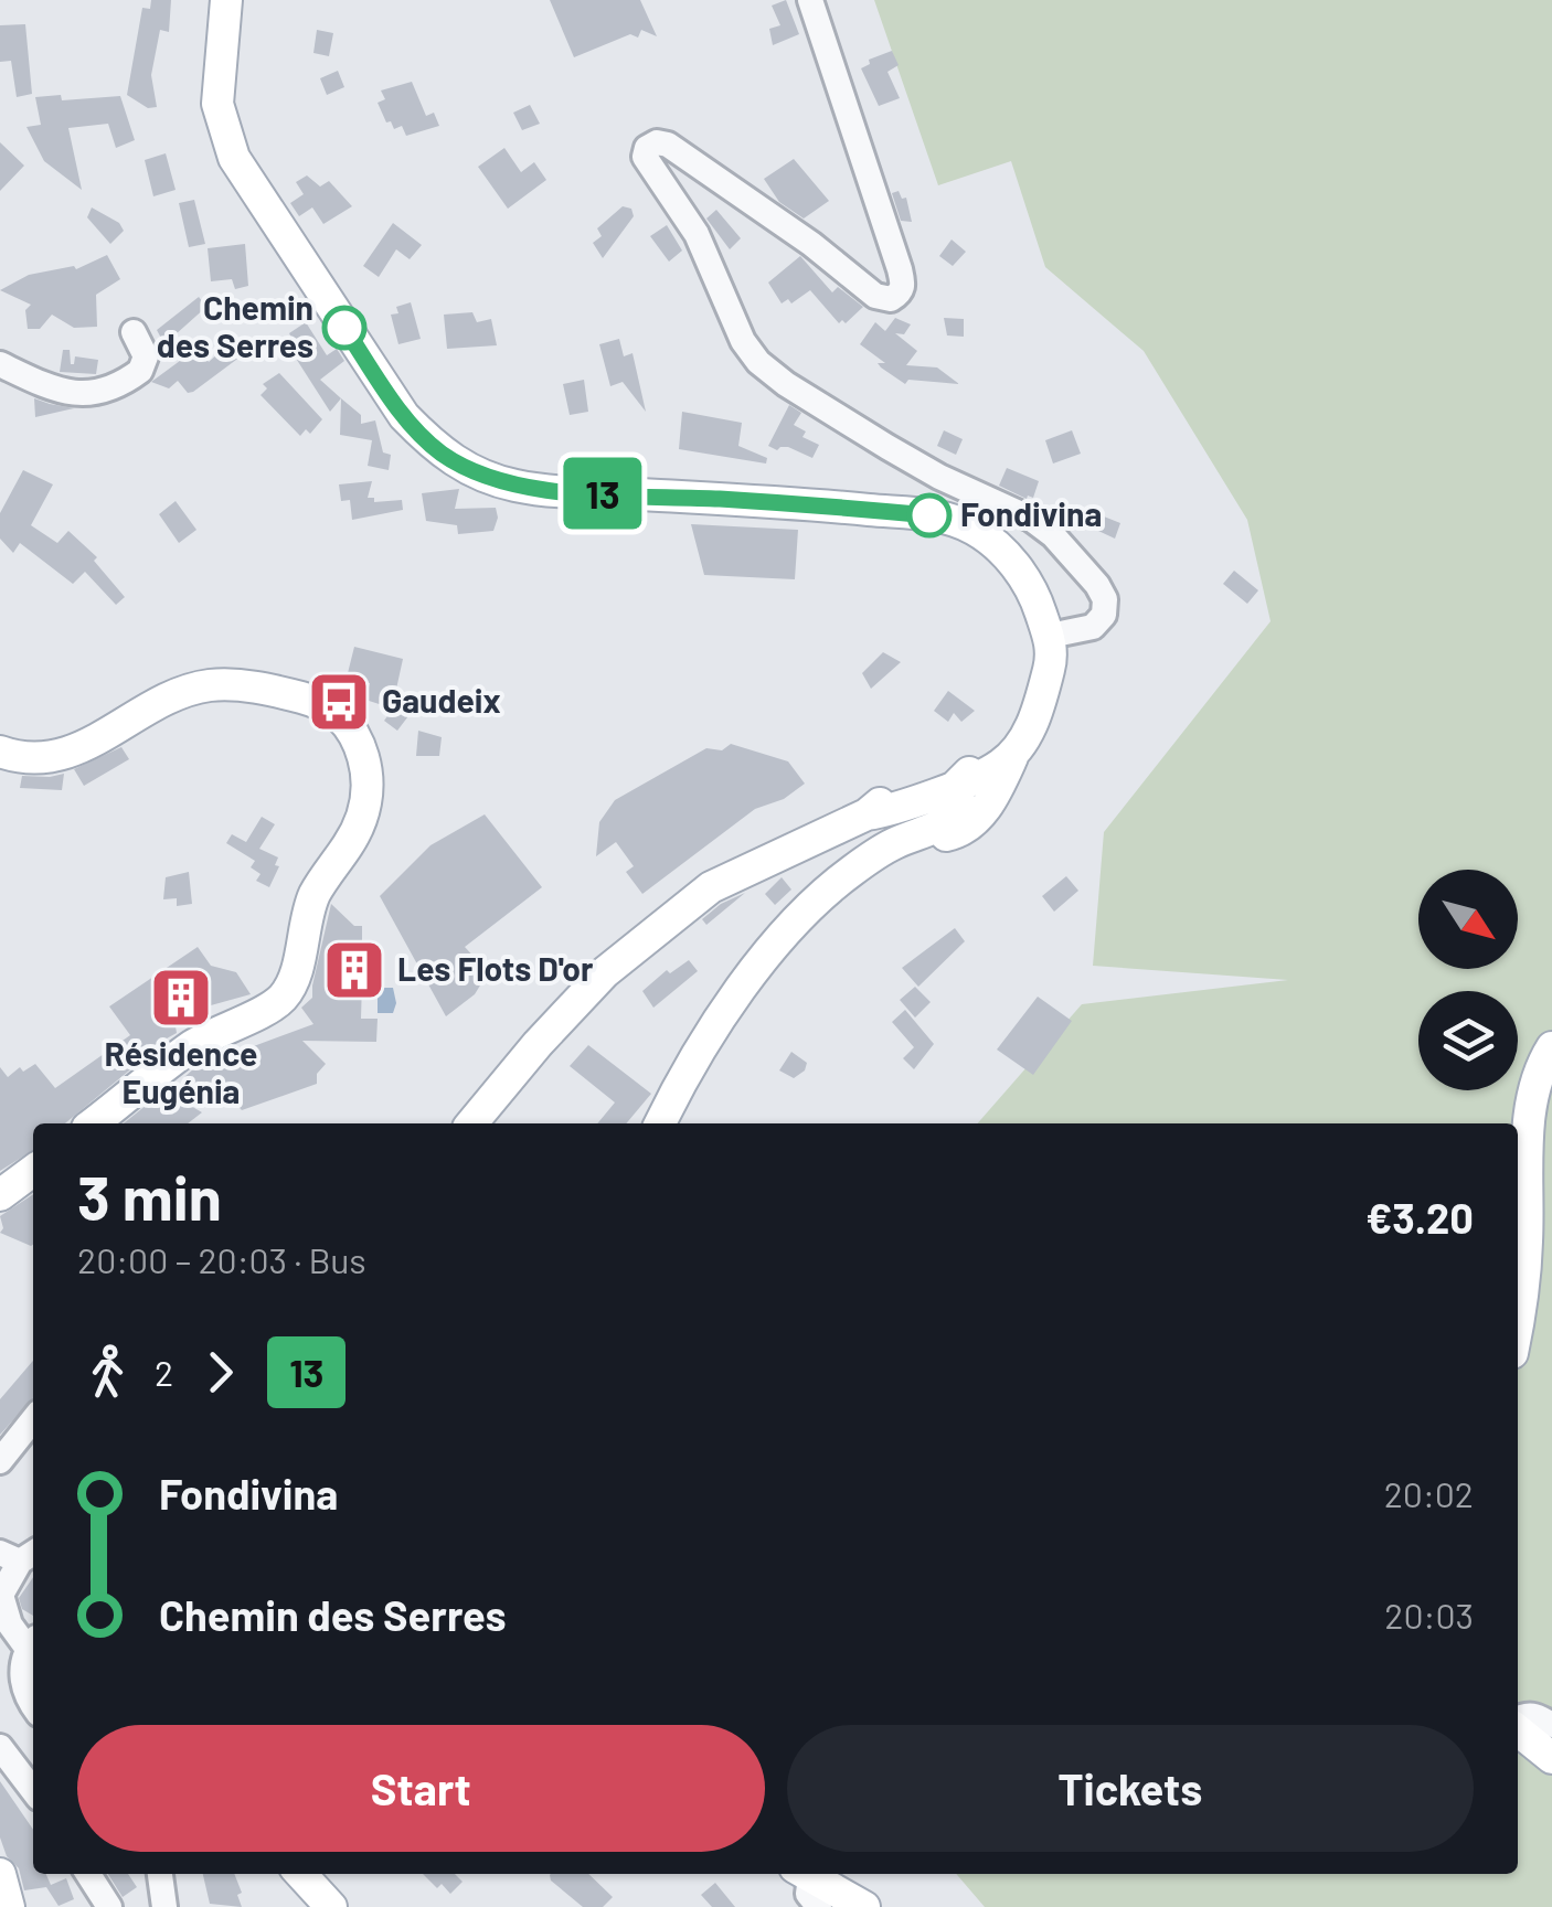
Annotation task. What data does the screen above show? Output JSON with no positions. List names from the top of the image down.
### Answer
{
  "places": {
    "other": ["Chemin des Serres", "Fondivina"],
    "bus stop": ["Gaudeix"],
    "building": ["Les Flots D'or", "Résidence Eugénia"]
  },
  "lines": ["bus line 13"],
  "north": "bottom right",
  "page": {
    "on_map": "13",
    "heading": ["3 min", "20:00 – 20:03 · Bus", "€3.20"],
    "legs": ["2", "13"],
    "list": [
      {
        "name": "Fondivina",
        "value": "20:02"
      },
      {
        "name": "Chemin des Serres",
        "value": "20:03"
      }
    ],
    "buttons": ["Start", "Tickets"]
  }
}
